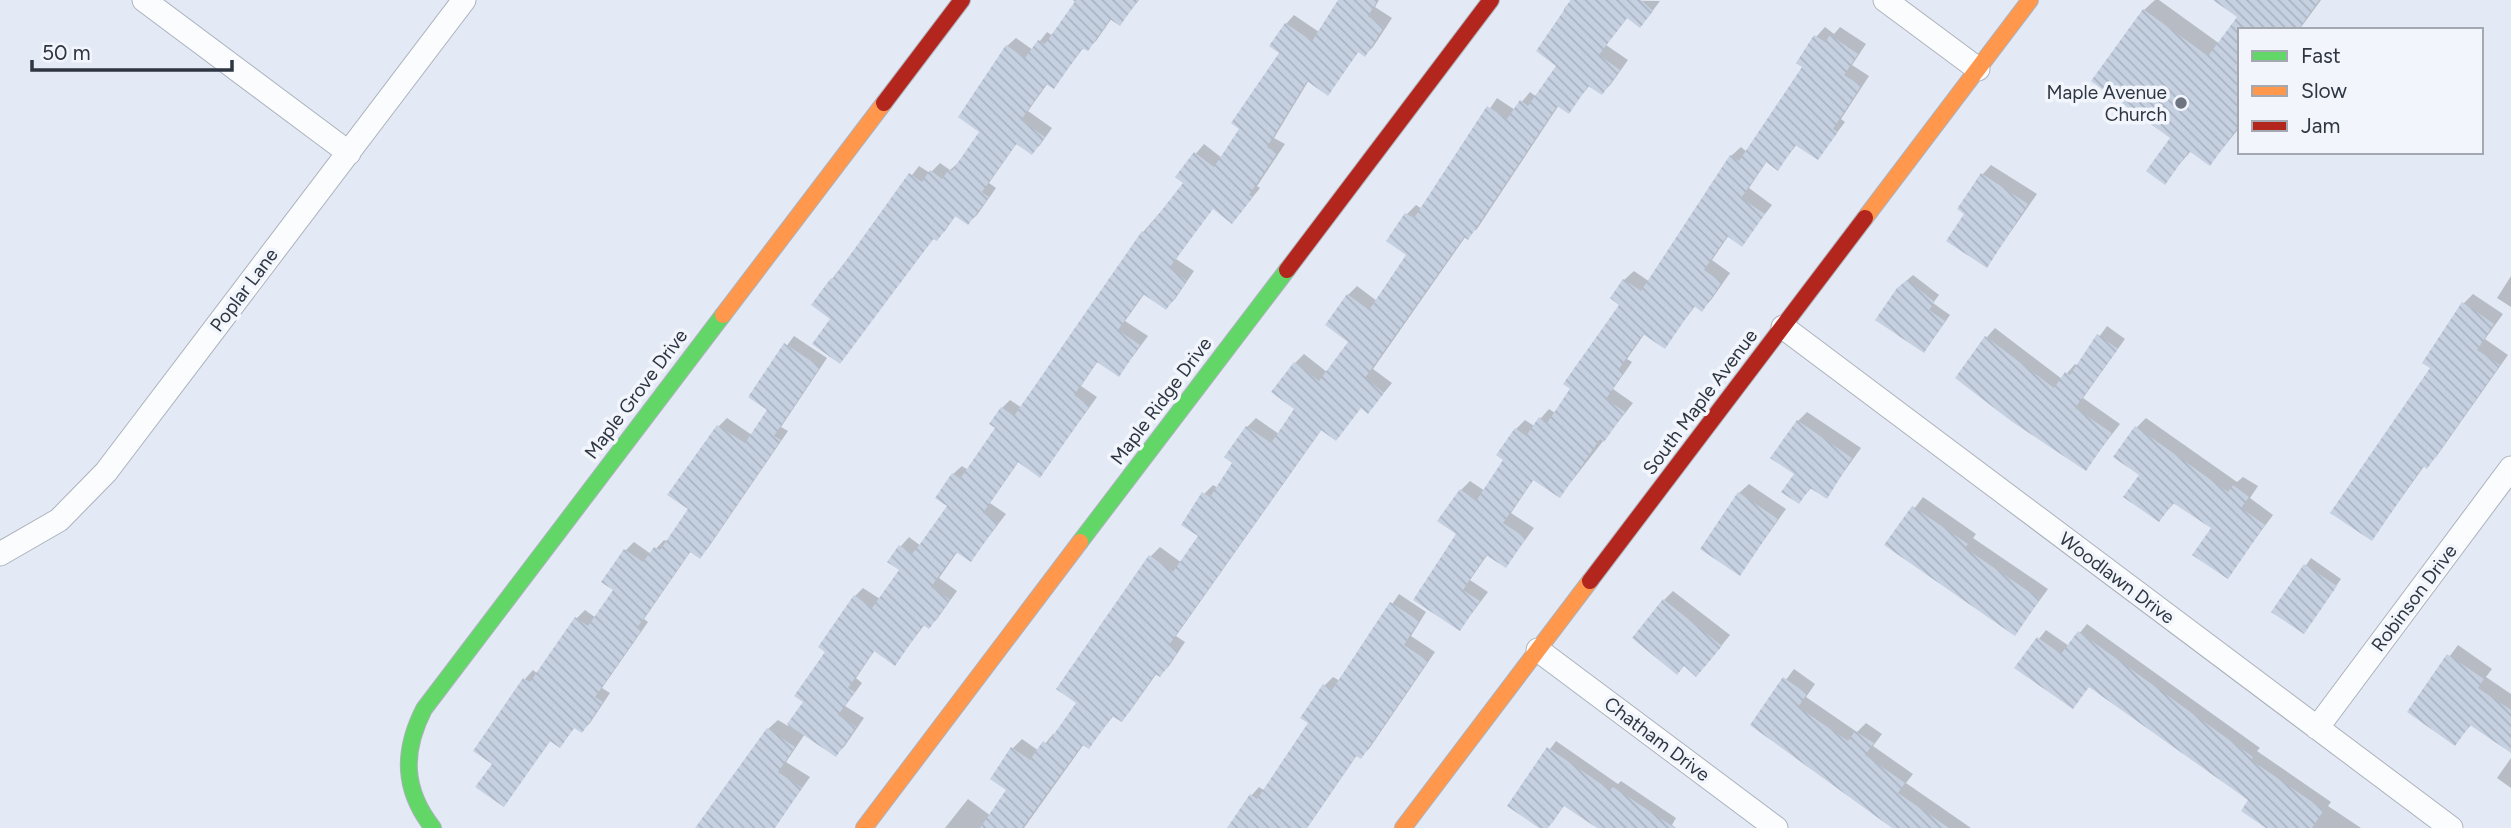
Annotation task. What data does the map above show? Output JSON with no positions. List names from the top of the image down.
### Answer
{
  "streets": {
    "street": [
      "Poplar Lane",
      "Maple Grove Drive",
      "Maple Ridge Drive",
      "South Maple Avenue",
      "Woodlawn Drive",
      "Robinson Drive",
      "Chatham Drive"
    ]
  },
  "crossings": [
    ["South Maple Avenue", "Woodlawn Drive"],
    ["South Maple Avenue", "Chatham Drive"],
    ["Woodlawn Drive", "Robinson Drive"]
  ],
  "places": ["Maple Avenue Church"],
  "legend": ["Fast", "Slow", "Jam"],
  "scale_bar": "50 m"
}
